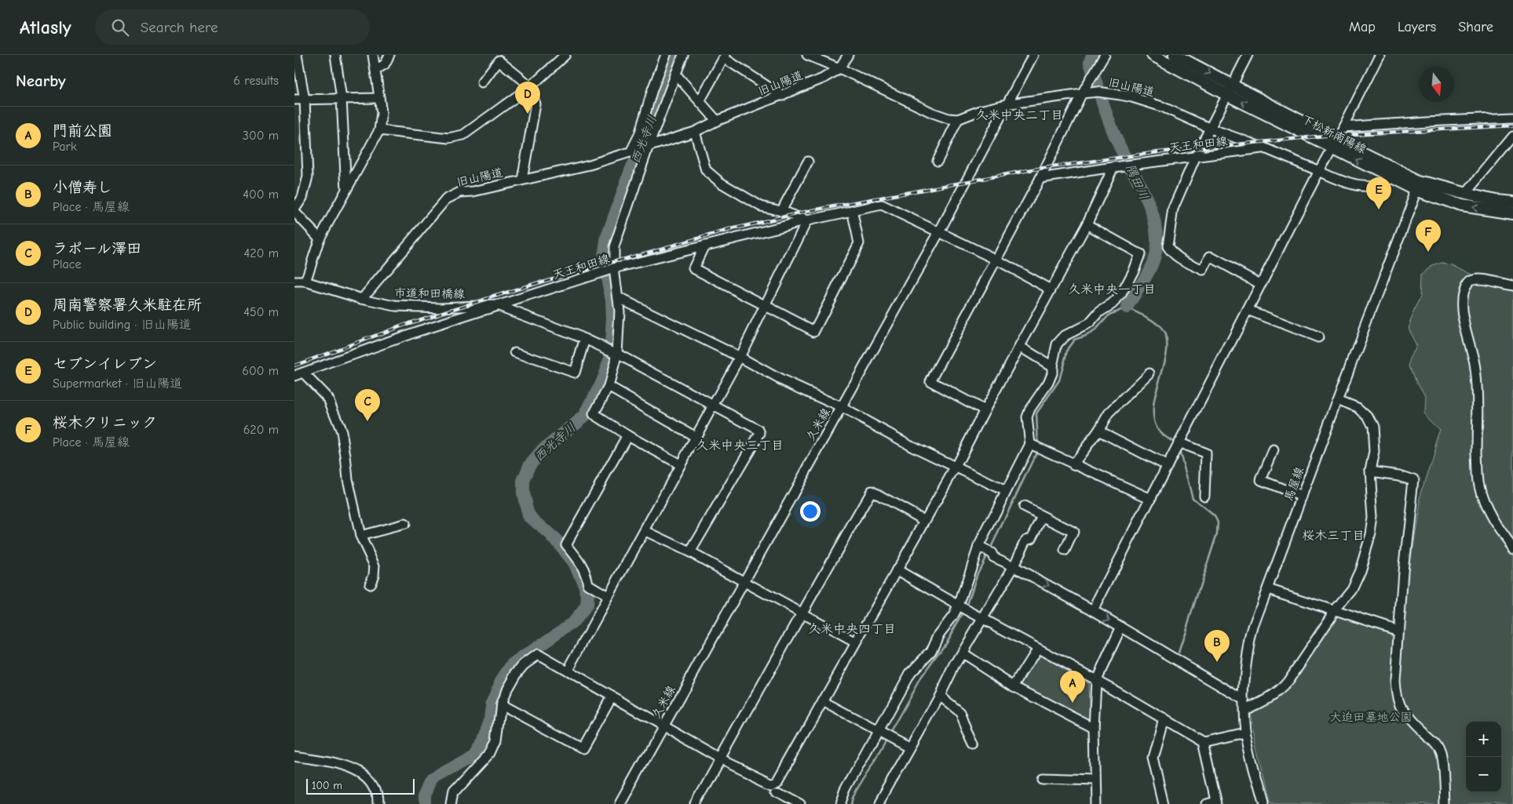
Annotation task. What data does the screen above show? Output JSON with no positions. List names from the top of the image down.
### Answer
{
  "streets": {
    "main road": ["下松新南陽線"],
    "street": [
      "旧山陽道",
      "天王和田線",
      "市道和田橋線",
      "久米線",
      "馬屋線"
    ]
  },
  "crossings": [
    ["旧山陽道", "天王和田線"],
    ["旧山陽道", "市道和田橋線"],
    ["旧山陽道", "久米線"],
    ["下松新南陽線", "馬屋線"],
    ["天王和田線", "市道和田橋線"],
    ["天王和田線", "久米線"]
  ],
  "districts": [
    "久米中央二丁目",
    "久米中央一丁目",
    "久米中央三丁目",
    "桜木三丁目",
    "久米中央四丁目"
  ],
  "water": ["西光寺川", "隅田川"],
  "parks": ["大迫田墓地公園"],
  "scale_bar": "100 m",
  "north": "bottom",
  "page": {
    "header": "Atlasly",
    "search": "Search here",
    "nav": ["Map", "Layers", "Share"],
    "heading": ["Nearby", "6 results"],
    "pins": [
      "D",
      "E",
      "F",
      "C",
      "B",
      "A"
    ],
    "list": [
      {
        "mark": "A",
        "name": "門前公園",
        "note": "Park",
        "value": "300 m"
      },
      {
        "mark": "B",
        "name": "小僧寿し",
        "note": "Place · 馬屋線",
        "value": "400 m"
      },
      {
        "mark": "C",
        "name": "ラポール澤田",
        "note": "Place",
        "value": "420 m"
      },
      {
        "mark": "D",
        "name": "周南警察署久米駐在所",
        "note": "Public building · 旧山陽道",
        "value": "450 m"
      },
      {
        "mark": "E",
        "name": "セブンイレブン",
        "note": "Supermarket · 旧山陽道",
        "value": "600 m"
      },
      {
        "mark": "F",
        "name": "桜木クリニック",
        "note": "Place · 馬屋線",
        "value": "620 m"
      }
    ],
    "map_buttons": ["+", "−"],
    "scale": "100 m"
  }
}
